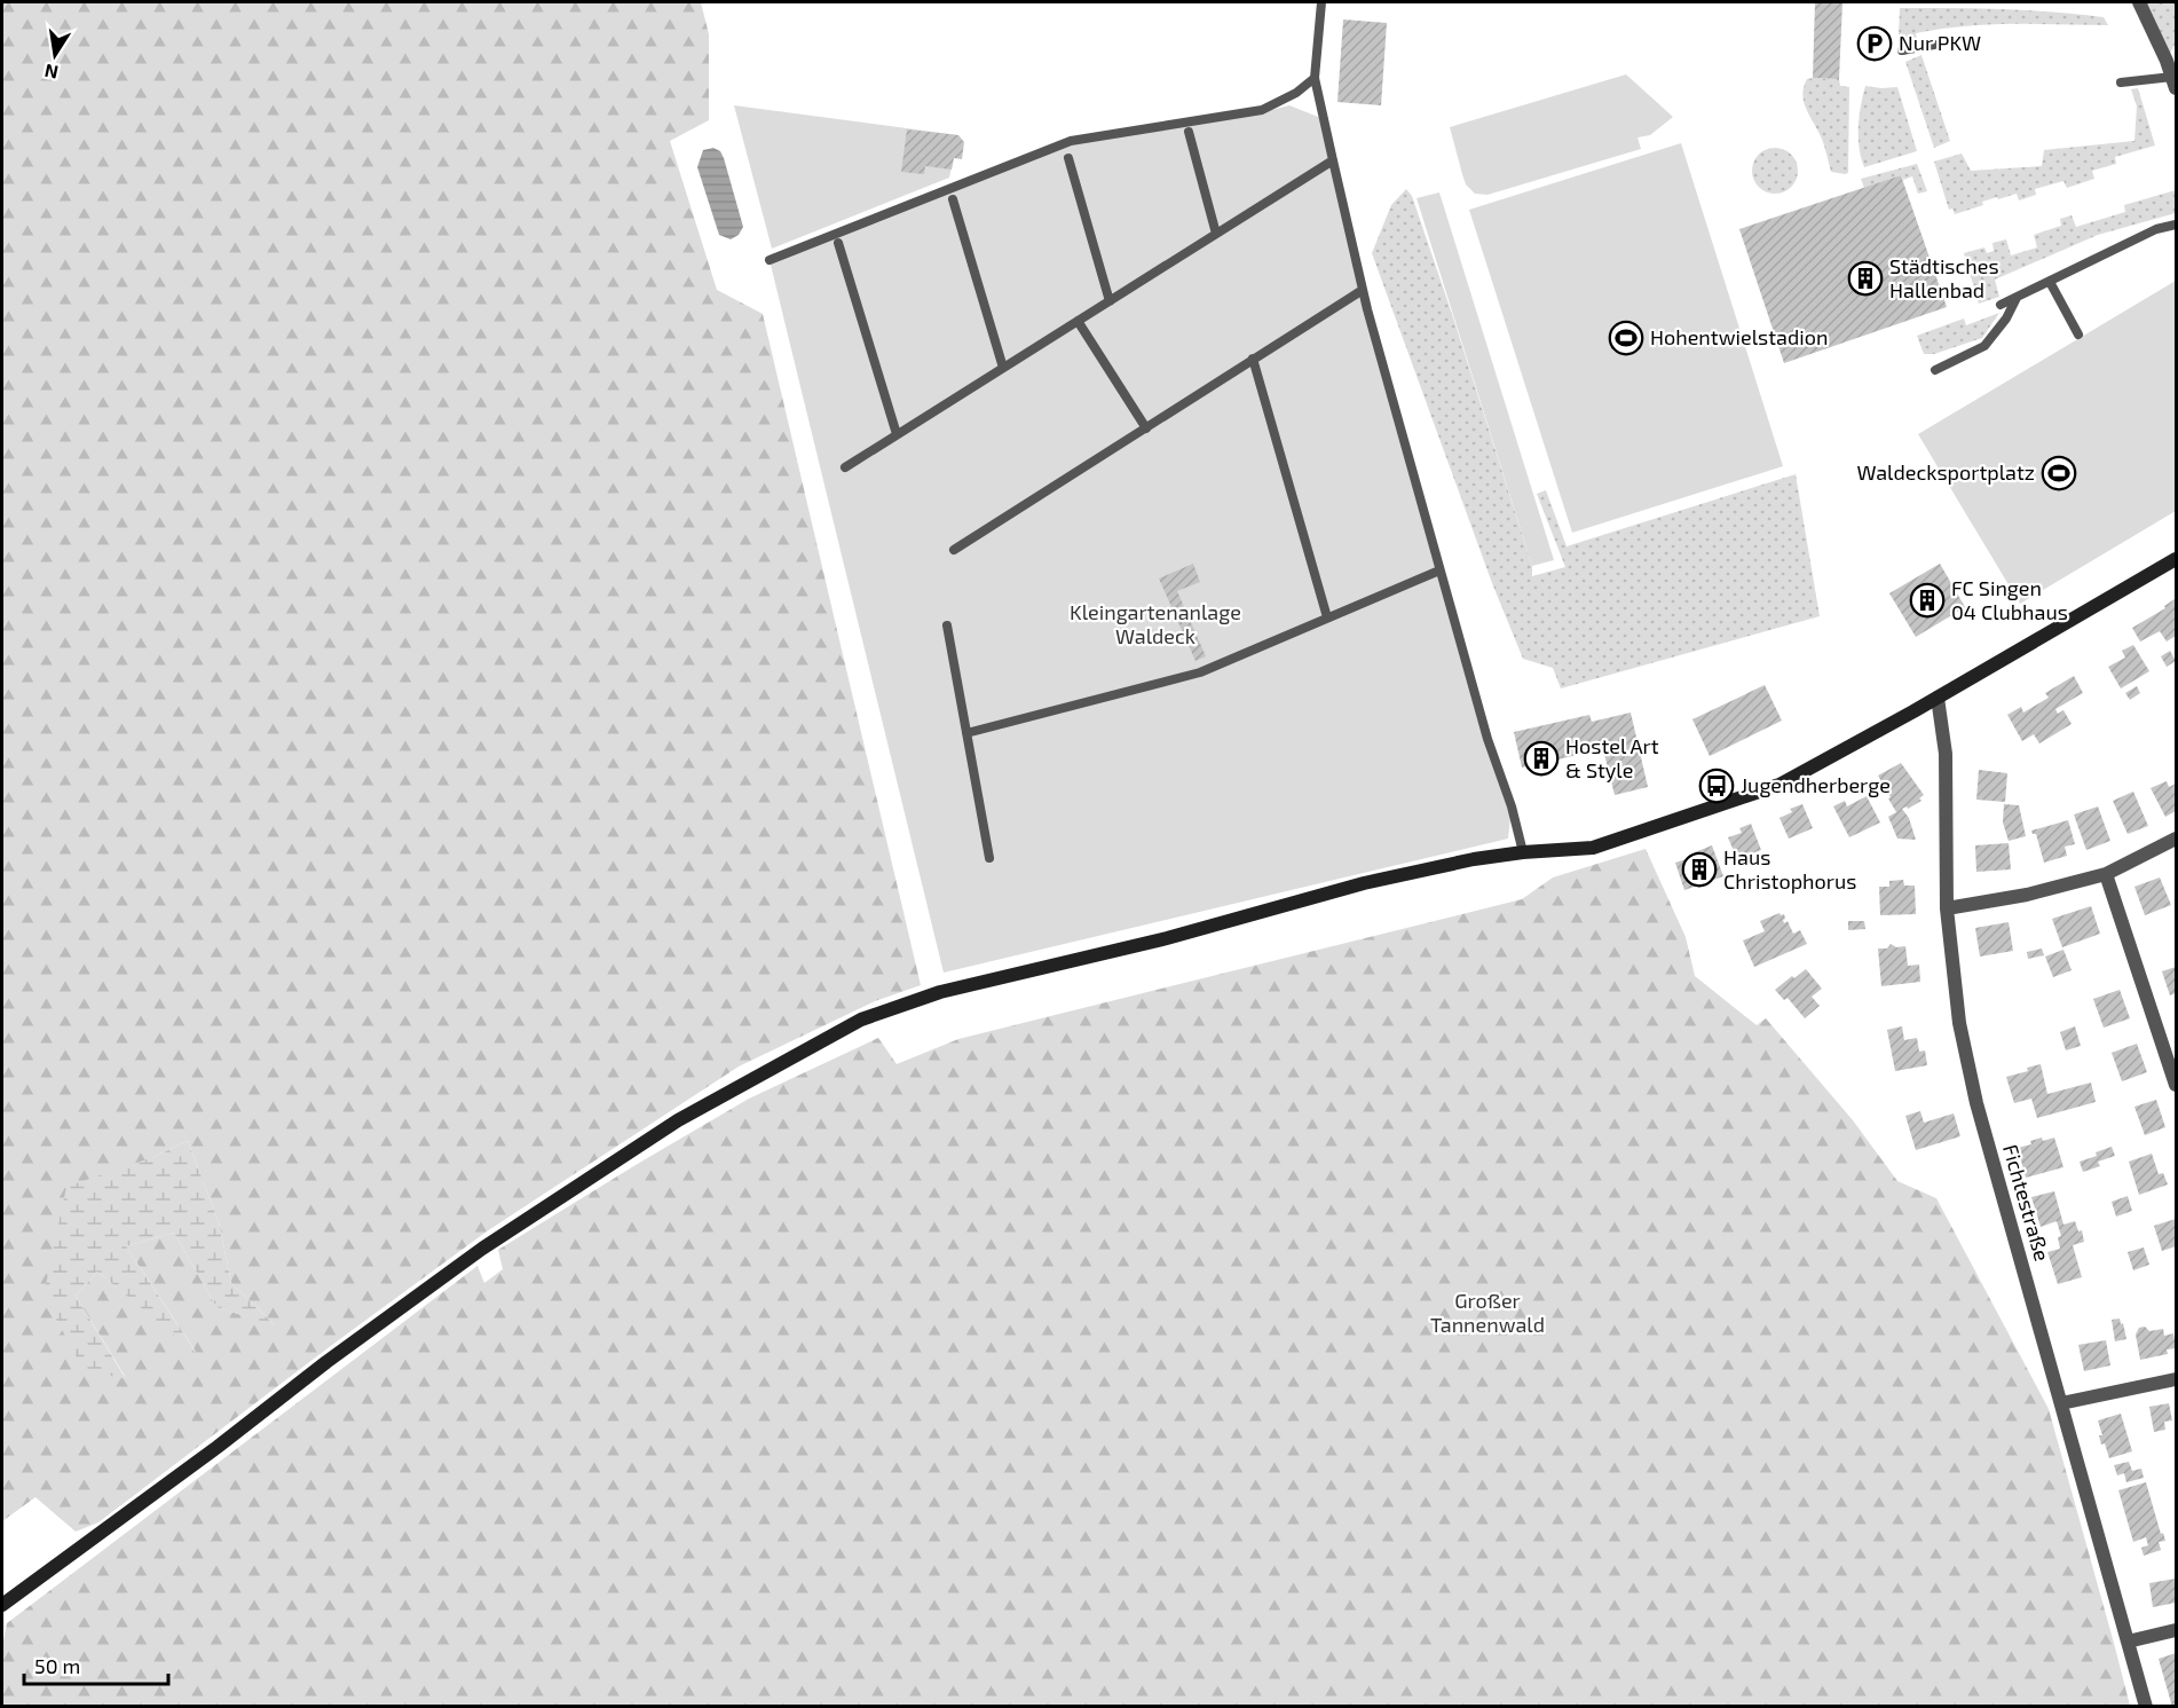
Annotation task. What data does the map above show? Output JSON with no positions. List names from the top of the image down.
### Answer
{
  "streets": {
    "street": ["Fichtestraße"]
  },
  "parks": ["Kleingartenanlage Waldeck", "Großer Tannenwald"],
  "places": {
    "parking": ["Nur PKW"],
    "building": [
      "Städtisches Hallenbad",
      "FC Singen 04 Clubhaus",
      "Hostel Art & Style",
      "Haus Christophorus"
    ],
    "sports": ["Hohentwielstadion", "Waldecksportplatz"],
    "bus stop": ["Jugendherberge"]
  },
  "scale_bar": "50 m",
  "north": "bottom"
}
